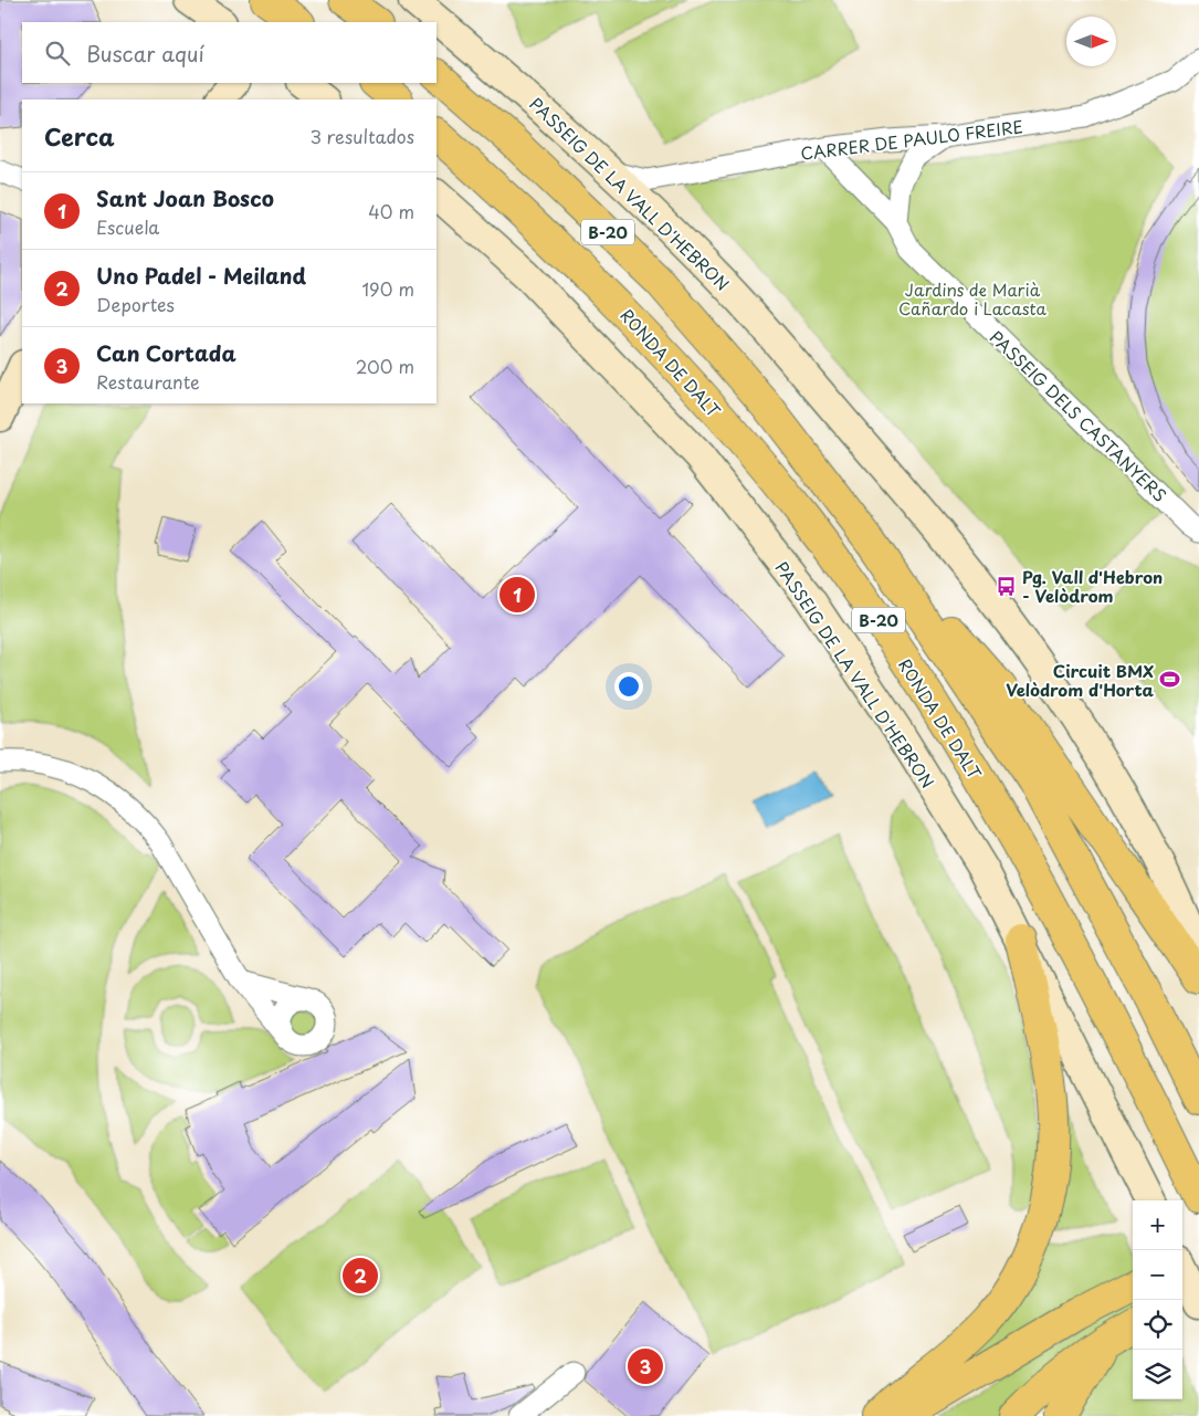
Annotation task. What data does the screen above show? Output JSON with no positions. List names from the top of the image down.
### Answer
{
  "streets": {
    "main road": ["B-20", "RONDA DE DALT"],
    "street": ["CARRER DE PAULO FREIRE", "PASSEIG DE LA VALL D'HEBRON", "PASSEIG DELS CASTANYERS"]
  },
  "crossings": [
    ["CARRER DE PAULO FREIRE", "PASSEIG DE LA VALL D'HEBRON"],
    ["CARRER DE PAULO FREIRE", "PASSEIG DELS CASTANYERS"]
  ],
  "parks": ["Jardins de Marià Cañardo i Lacasta"],
  "places": {
    "bus stop": ["Pg. Vall d'Hebron - Velòdrom"],
    "sports": ["Circuit BMX Velòdrom d'Horta"]
  },
  "north": "right",
  "page": {
    "search": "Buscar aquí",
    "heading": ["Cerca", "3 resultados"],
    "list": [
      {
        "mark": "1",
        "name": "Sant Joan Bosco",
        "note": "Escuela",
        "value": "40 m"
      },
      {
        "mark": "2",
        "name": "Uno Padel - Meiland",
        "note": "Deportes",
        "value": "190 m"
      },
      {
        "mark": "3",
        "name": "Can Cortada",
        "note": "Restaurante",
        "value": "200 m"
      }
    ],
    "pins": ["1", "2", "3"],
    "map_buttons": ["+", "−"]
  }
}
